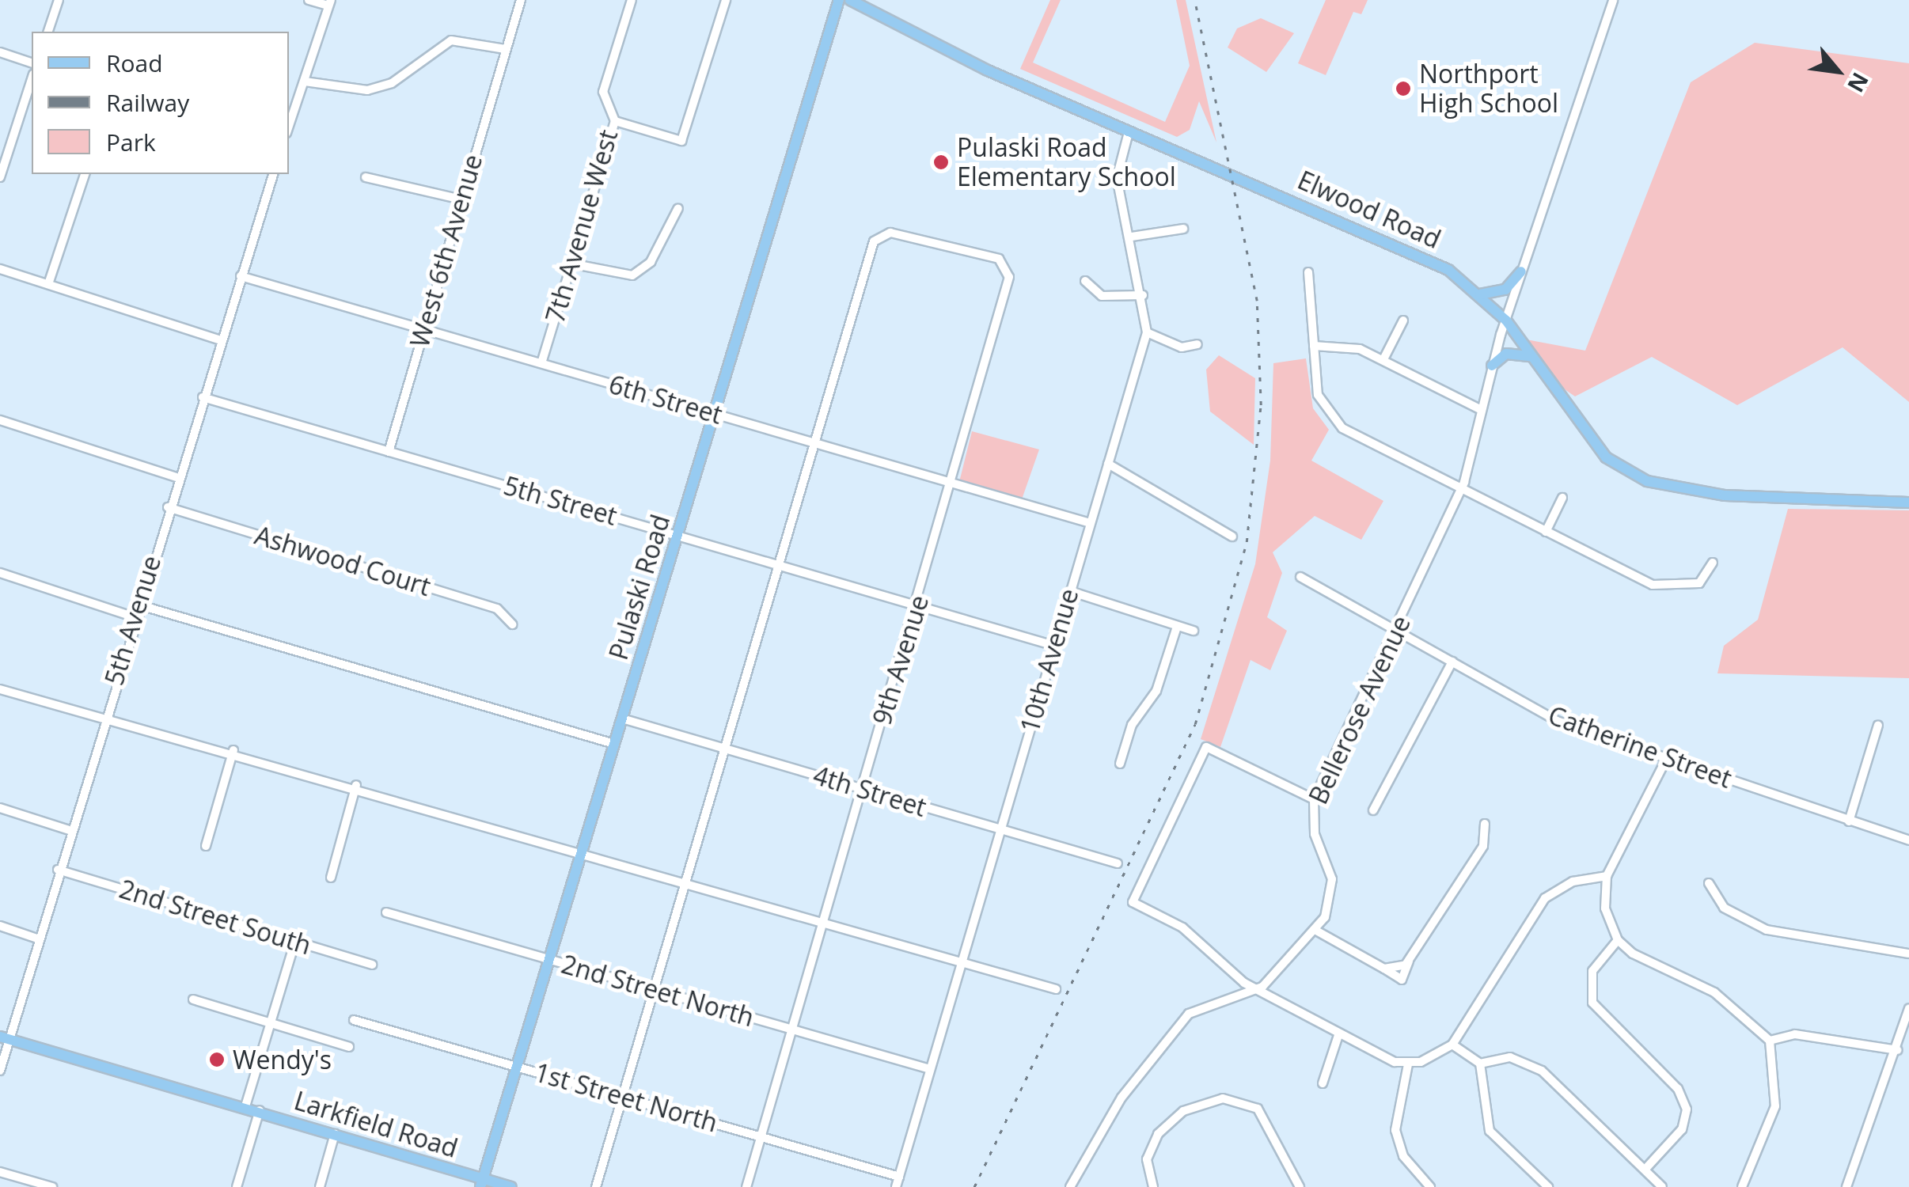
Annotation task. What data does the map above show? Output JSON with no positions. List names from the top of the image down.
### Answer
{
  "streets": {
    "main road": ["Elwood Road", "Pulaski Road", "Larkfield Road"],
    "street": [
      "7th Avenue West",
      "West 6th Avenue",
      "6th Street",
      "5th Street",
      "Ashwood Court",
      "5th Avenue",
      "9th Avenue",
      "10th Avenue",
      "Bellerose Avenue",
      "Catherine Street",
      "4th Street",
      "2nd Street South",
      "2nd Street North",
      "1st Street North"
    ]
  },
  "crossings": [
    ["Elwood Road", "10th Avenue"],
    ["Elwood Road", "Bellerose Avenue"],
    ["7th Avenue West", "6th Street"],
    ["West 6th Avenue", "6th Street"],
    ["West 6th Avenue", "5th Street"],
    ["6th Street", "Pulaski Road"],
    ["6th Street", "5th Avenue"],
    ["6th Street", "9th Avenue"],
    ["6th Street", "10th Avenue"],
    ["5th Street", "Pulaski Road"],
    ["5th Street", "5th Avenue"],
    ["5th Street", "9th Avenue"],
    ["5th Street", "10th Avenue"],
    ["Ashwood Court", "5th Avenue"],
    ["Pulaski Road", "4th Street"],
    ["Pulaski Road", "2nd Street North"],
    ["Pulaski Road", "1st Street North"],
    ["Pulaski Road", "Larkfield Road"],
    ["5th Avenue", "2nd Street South"],
    ["5th Avenue", "Larkfield Road"],
    ["9th Avenue", "4th Street"],
    ["9th Avenue", "2nd Street North"],
    ["9th Avenue", "1st Street North"],
    ["10th Avenue", "4th Street"],
    ["10th Avenue", "2nd Street North"],
    ["10th Avenue", "1st Street North"],
    ["Bellerose Avenue", "Catherine Street"]
  ],
  "places": ["Northport High School", "Pulaski Road Elementary School", "Wendy's"],
  "legend": ["Road", "Railway", "Park"],
  "north": "bottom right"
}
